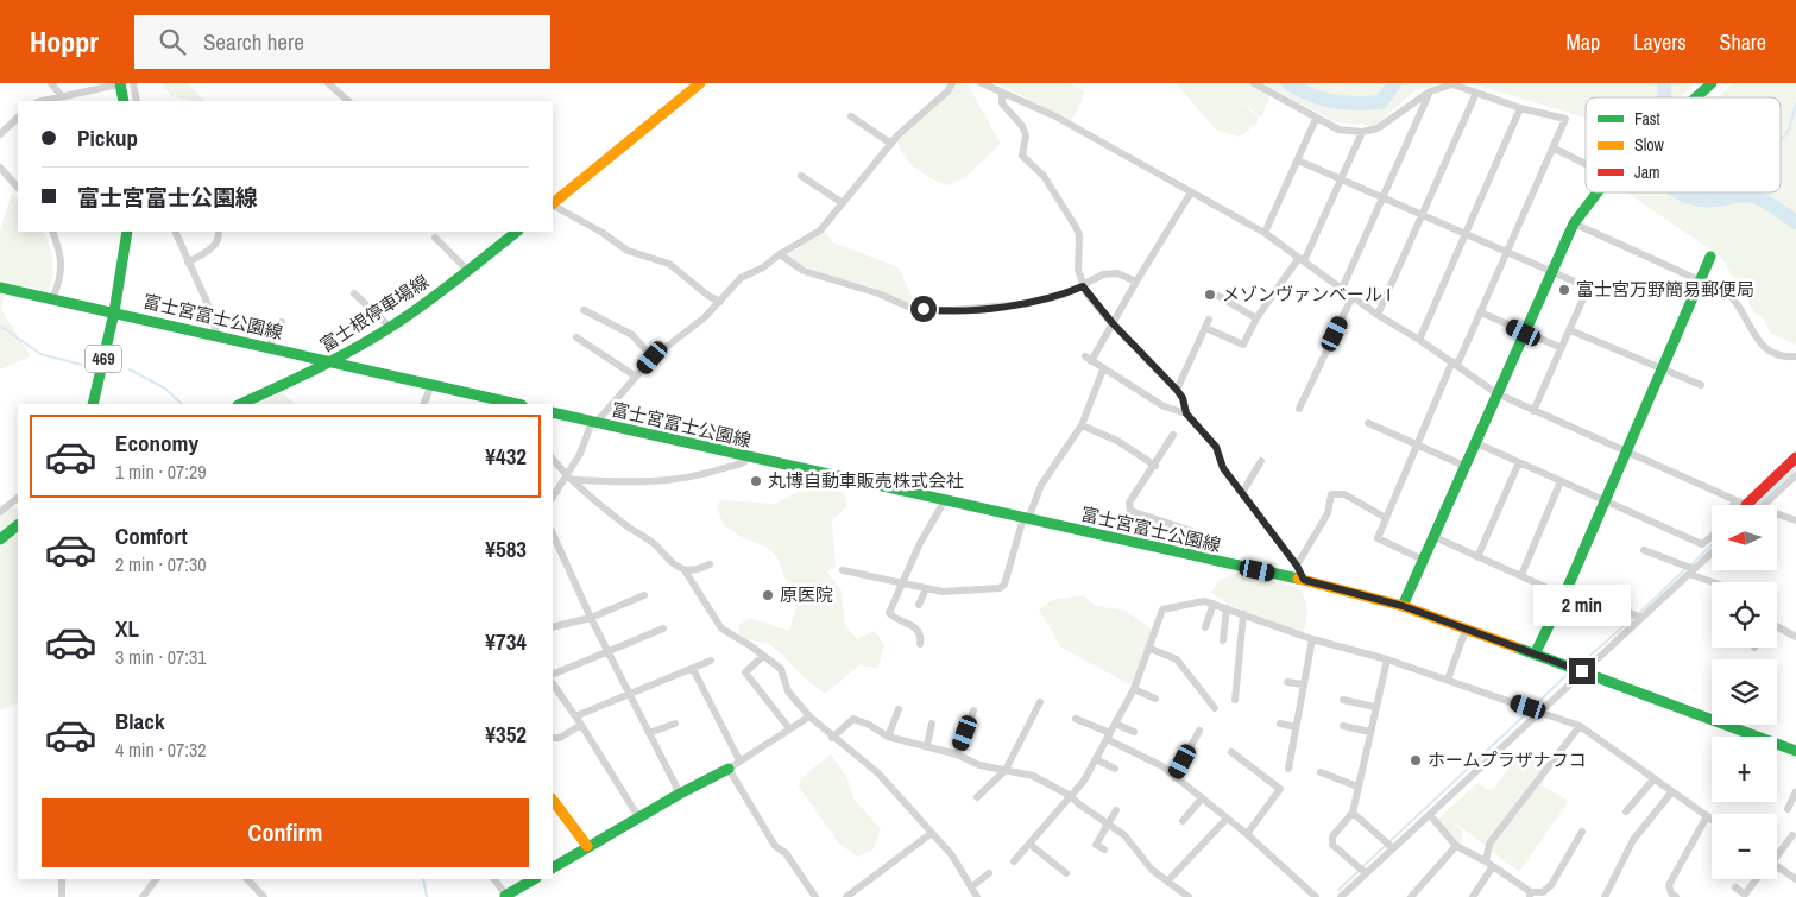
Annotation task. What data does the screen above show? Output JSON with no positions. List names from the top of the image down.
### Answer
{
  "streets": {
    "main road": ["富士根停車場線", "富士宮富士公園線", "469"]
  },
  "crossings": [
    ["富士根停車場線", "富士宮富士公園線"],
    ["富士宮富士公園線", "469"]
  ],
  "places": [
    "富士宮万野簡易郵便局",
    "メゾンヴァンベール I",
    "丸博自動車販売株式会社",
    "原医院",
    "ホームプラザナフコ"
  ],
  "legend": ["Fast", "Slow", "Jam"],
  "north": "left",
  "page": {
    "header": "Hoppr",
    "search": "Search here",
    "nav": ["Map", "Layers", "Share"],
    "banner": ["Pickup", "富士宮富士公園線"],
    "list": [
      {
        "name": "Economy",
        "note": "1 min · 07:29",
        "value": "¥432"
      },
      {
        "name": "Comfort",
        "note": "2 min · 07:30",
        "value": "¥583"
      },
      {
        "name": "XL",
        "note": "3 min · 07:31",
        "value": "¥734"
      },
      {
        "name": "Black",
        "note": "4 min · 07:32",
        "value": "¥352"
      }
    ],
    "map_buttons": ["+", "−"],
    "bubble": "2 min",
    "buttons": "Confirm"
  }
}
